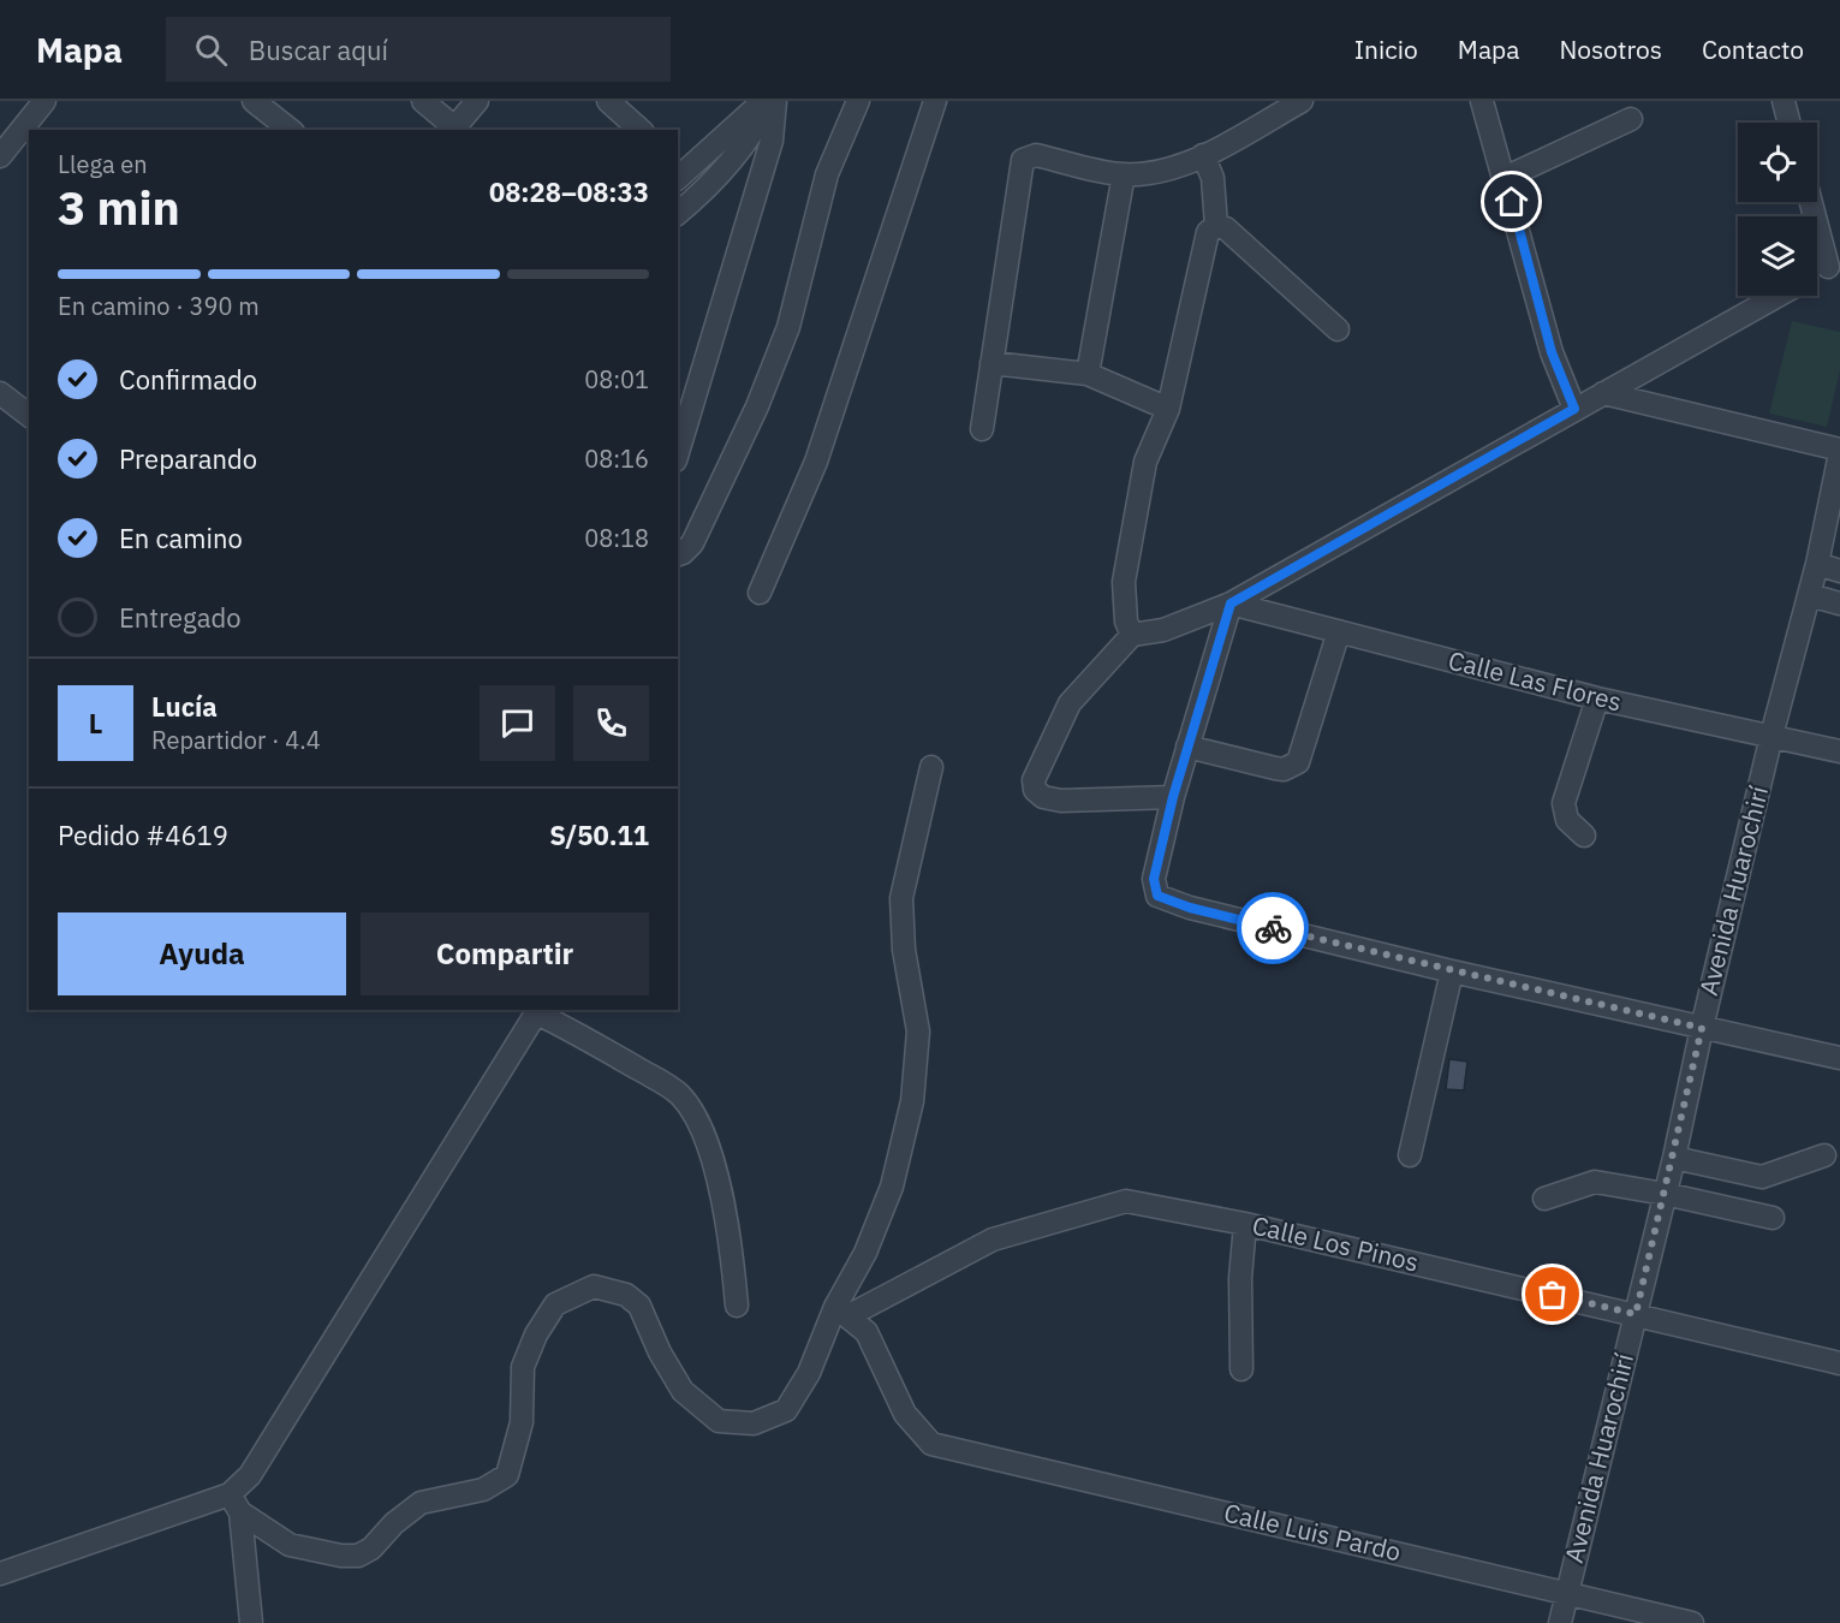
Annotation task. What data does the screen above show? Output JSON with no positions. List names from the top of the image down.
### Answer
{
  "streets": {
    "street": [
      "Calle Las Flores",
      "Avenida Huarochirí",
      "Calle Los Pinos",
      "Calle Luis Pardo"
    ]
  },
  "crossings": [
    ["Calle Las Flores", "Avenida Huarochirí"],
    ["Avenida Huarochirí", "Calle Los Pinos"],
    ["Avenida Huarochirí", "Calle Luis Pardo"],
    ["Calle Los Pinos", "Calle Luis Pardo"]
  ],
  "page": {
    "header": "Mapa",
    "search": "Buscar aquí",
    "nav": [
      "Inicio",
      "Mapa",
      "Nosotros",
      "Contacto"
    ],
    "heading": ["3 min", "Llega en", "08:28–08:33"],
    "panel": [
      "Lucía",
      "Repartidor · 4.4",
      "Pedido #4619",
      "S/50.11"
    ],
    "bar": "En camino · 390 m",
    "list": [
      ["Confirmado", "08:01"],
      ["Preparando", "08:16"],
      ["En camino", "08:18"],
      "Entregado"
    ],
    "round": "L",
    "buttons": ["Ayuda", "Compartir"]
  }
}
